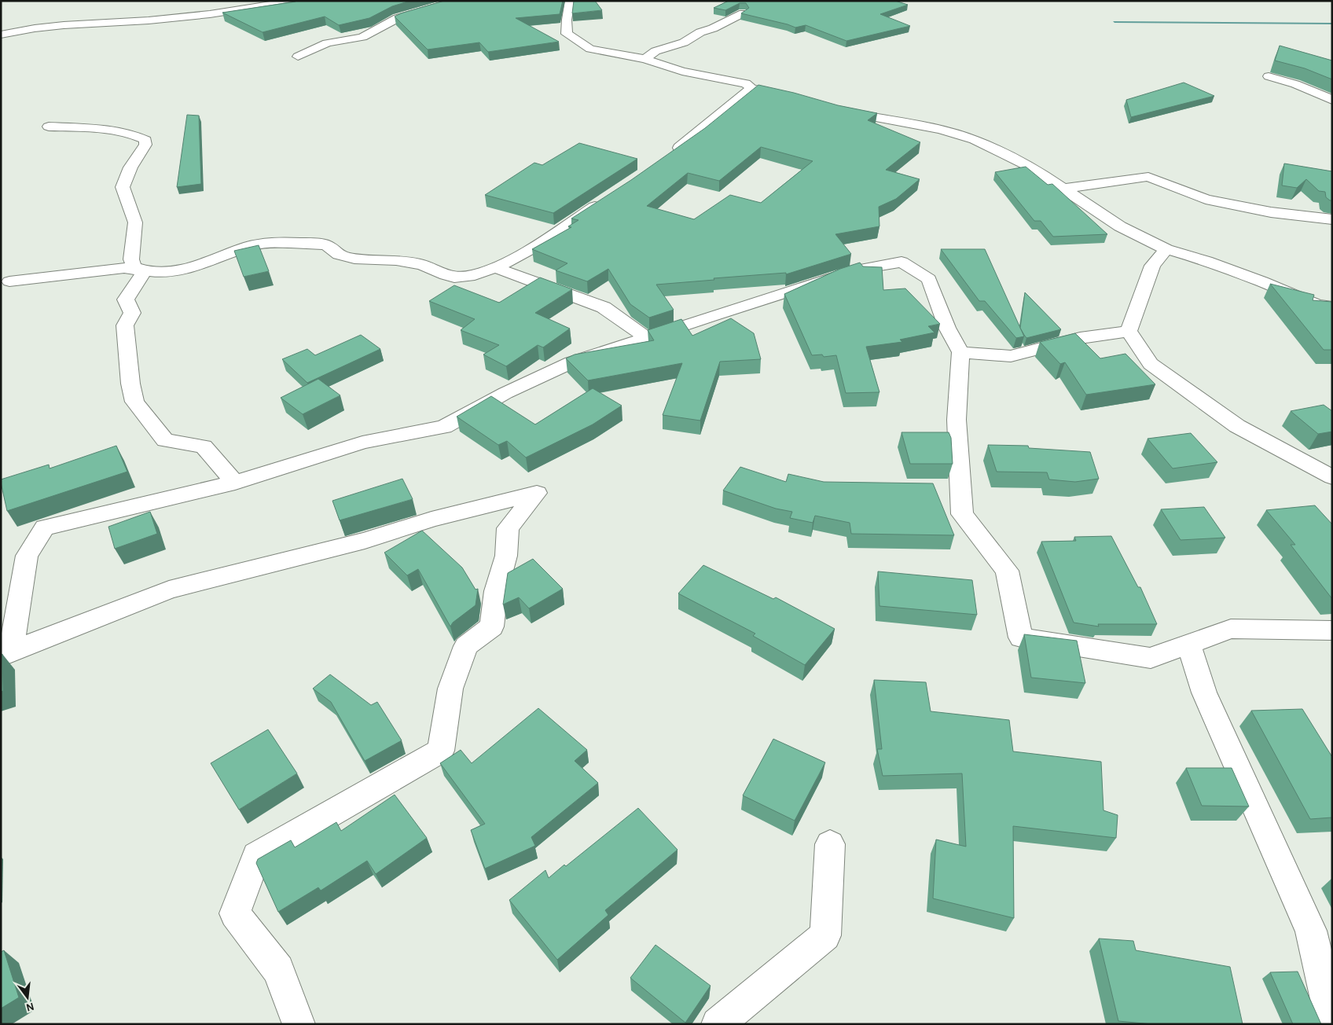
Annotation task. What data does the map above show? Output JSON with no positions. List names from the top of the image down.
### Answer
{
  "north": "bottom"
}
